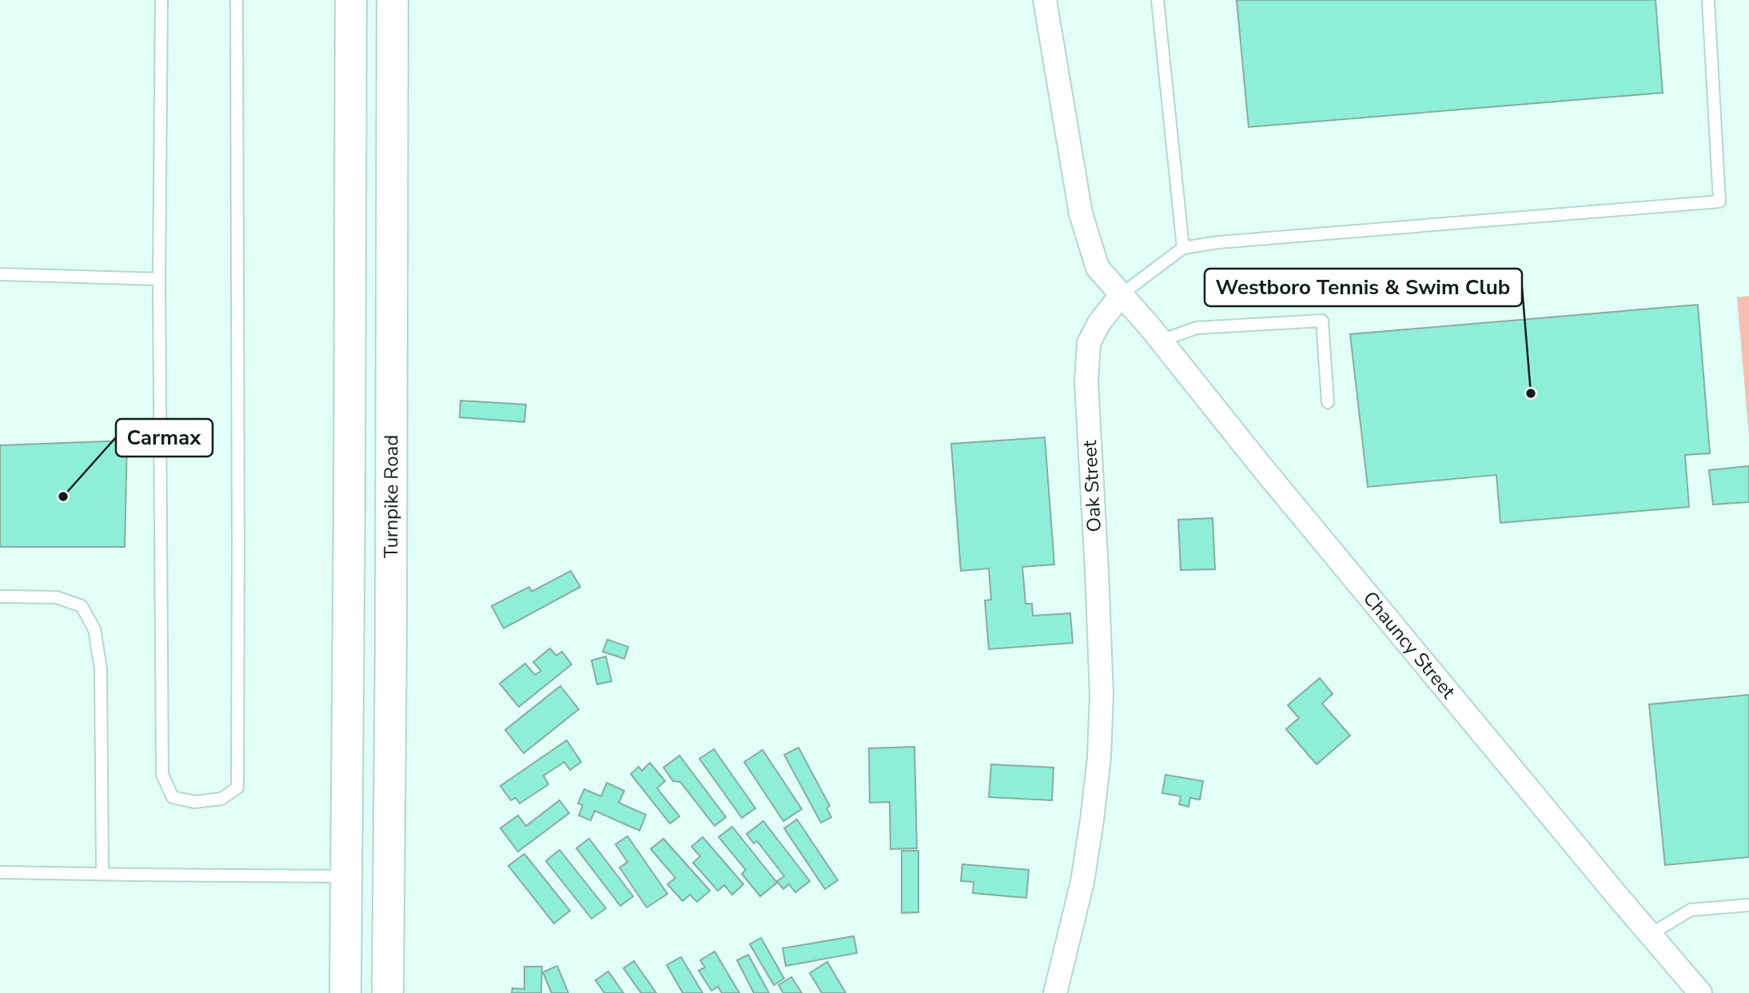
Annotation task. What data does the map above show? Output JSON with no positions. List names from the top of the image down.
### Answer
{
  "streets": {
    "highway": ["Turnpike Road"],
    "street": ["Oak Street", "Chauncy Street"]
  },
  "crossings": [
    ["Oak Street", "Chauncy Street"]
  ],
  "places": ["Westboro Tennis & Swim Club", "Carmax"]
}
